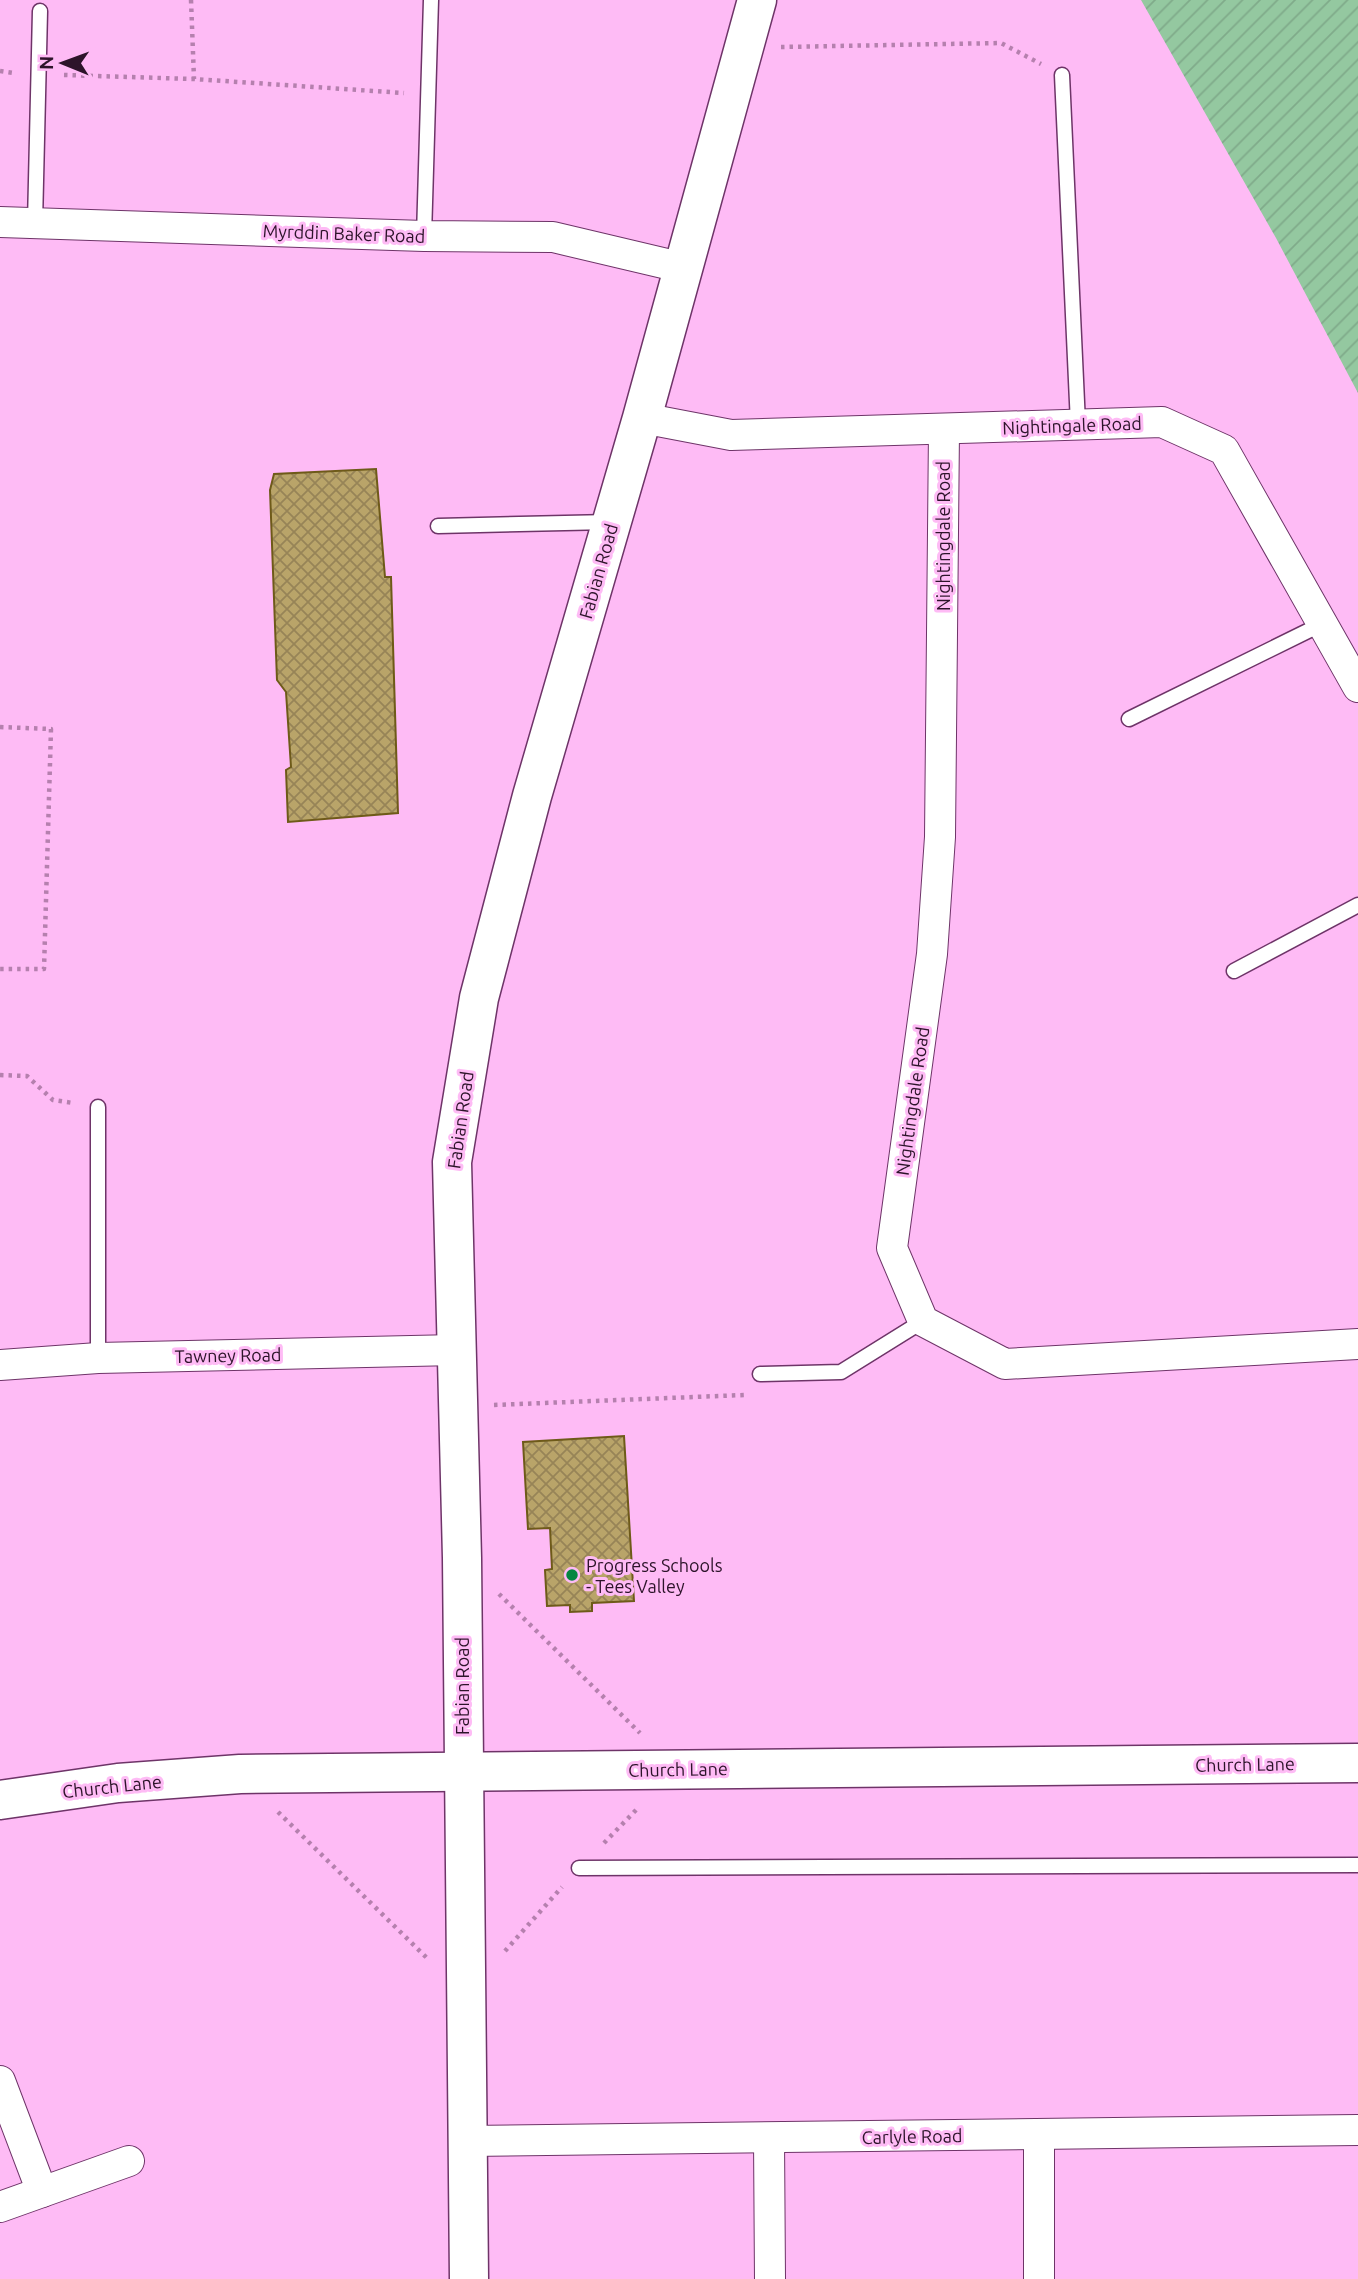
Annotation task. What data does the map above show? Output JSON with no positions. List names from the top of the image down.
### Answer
{
  "streets": {
    "street": [
      "Myrddin Baker Road",
      "Nightingale Road",
      "Nightingdale Road",
      "Fabian Road",
      "Tawney Road",
      "Church Lane",
      "Carlyle Road"
    ]
  },
  "crossings": [
    ["Myrddin Baker Road", "Fabian Road"],
    ["Nightingale Road", "Nightingdale Road"],
    ["Nightingale Road", "Fabian Road"],
    ["Fabian Road", "Tawney Road"],
    ["Fabian Road", "Church Lane"],
    ["Fabian Road", "Carlyle Road"]
  ],
  "places": ["Progress Schools - Tees Valley"],
  "north": "left"
}
